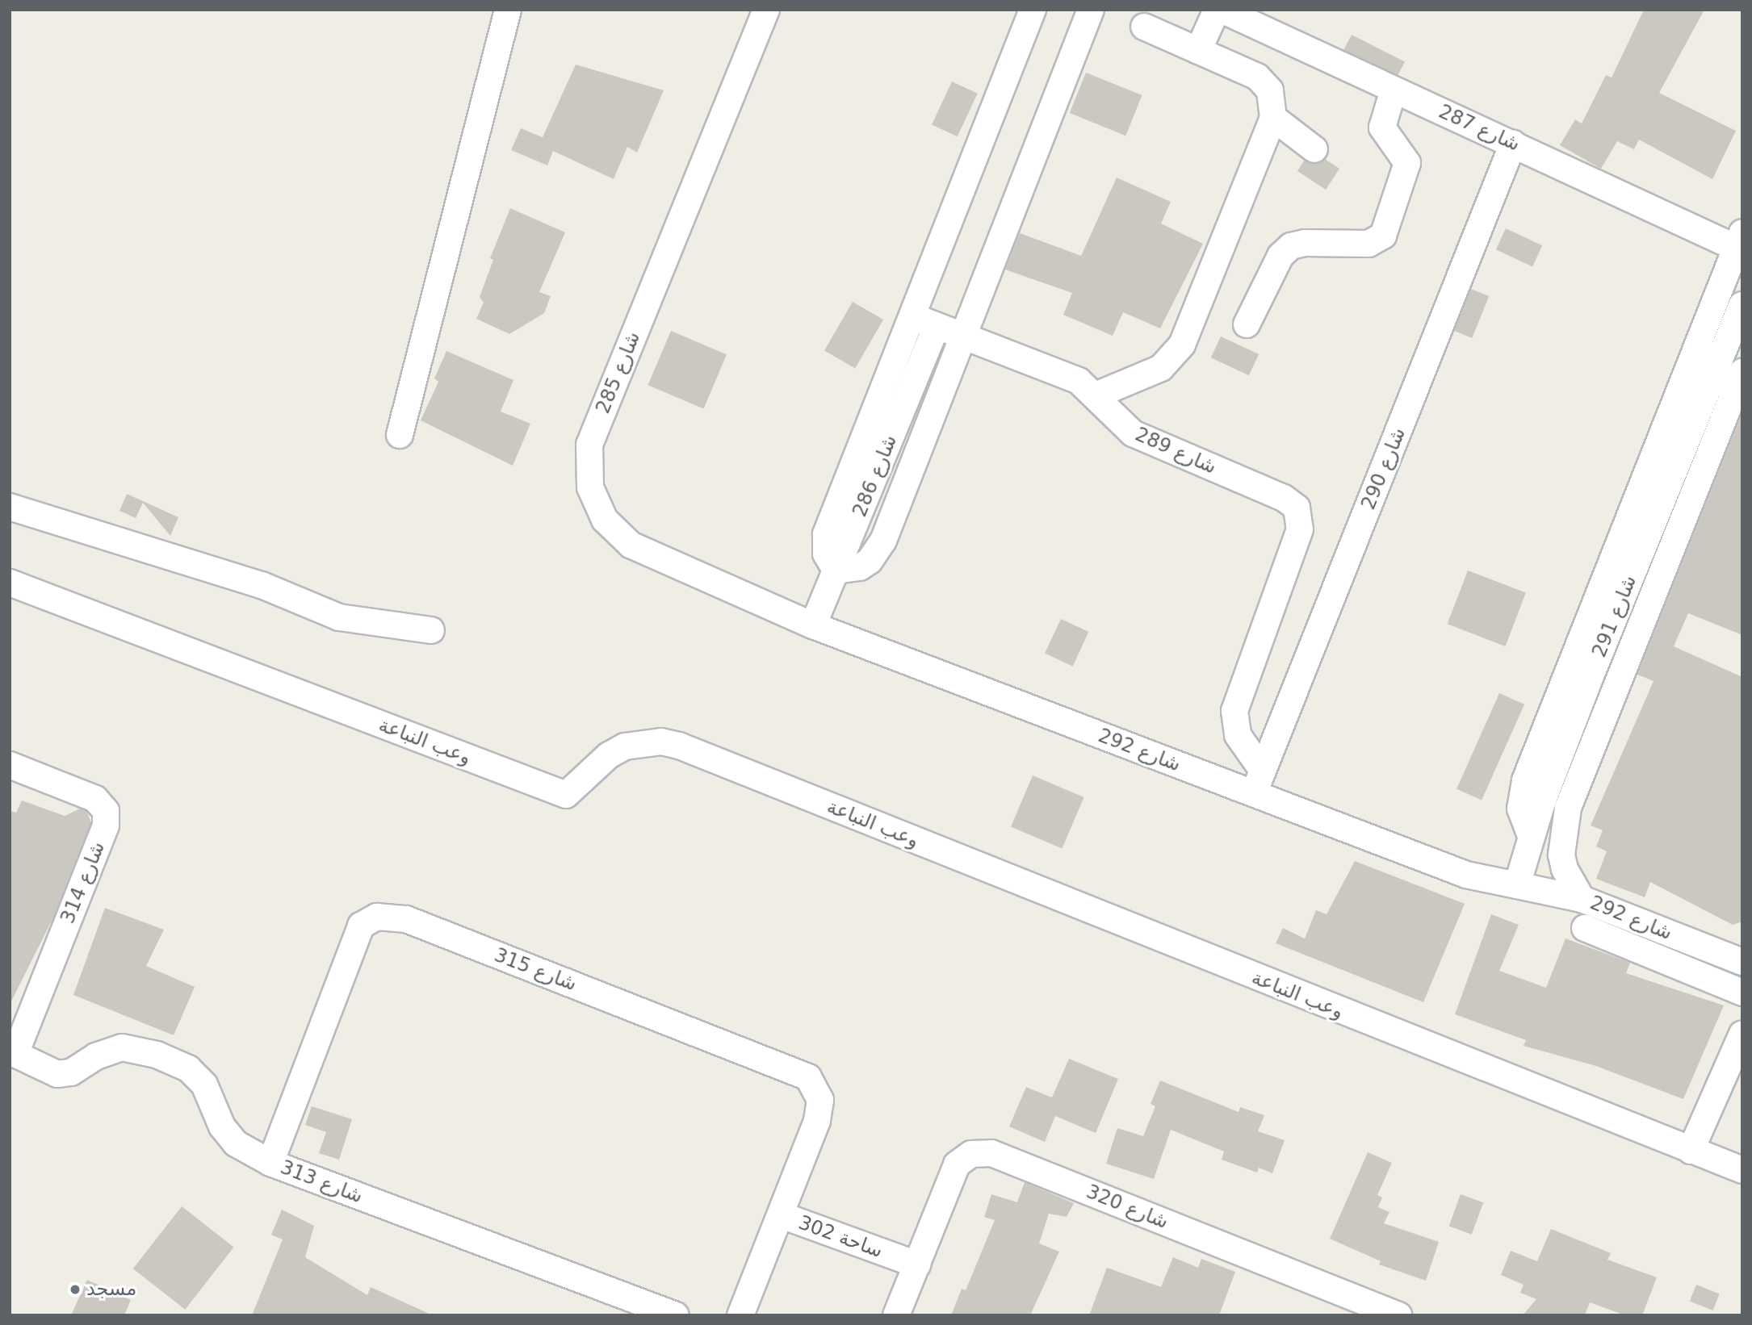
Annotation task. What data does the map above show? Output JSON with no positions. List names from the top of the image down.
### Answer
{
  "streets": {
    "street": [
      "شارع 287",
      "شارع 285",
      "شارع 289",
      "شارع 290",
      "شارع 286",
      "شارع 291",
      "وعب النباعة",
      "شارع 292",
      "شارع 314",
      "شارع 315",
      "شارع 313",
      "شارع 320",
      "ساحة 302"
    ]
  },
  "crossings": [
    ["شارع 287", "شارع 290"],
    ["شارع 285", "شارع 286"],
    ["شارع 285", "شارع 292"],
    ["شارع 289", "شارع 290"],
    ["شارع 289", "شارع 286"],
    ["شارع 290", "شارع 292"],
    ["شارع 286", "شارع 292"],
    ["شارع 291", "شارع 292"],
    ["شارع 314", "شارع 313"],
    ["شارع 315", "شارع 313"],
    ["شارع 315", "ساحة 302"],
    ["شارع 320", "ساحة 302"]
  ],
  "places": ["مسجد"]
}
